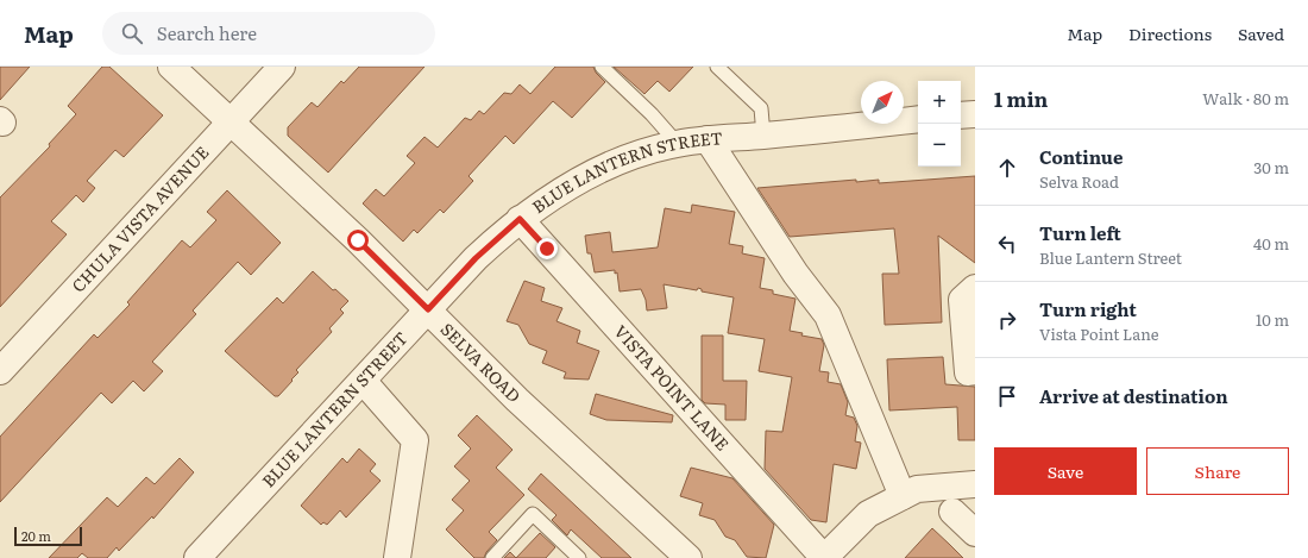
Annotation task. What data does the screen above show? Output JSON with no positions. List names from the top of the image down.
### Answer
{
  "streets": {
    "street": [
      "BLUE LANTERN STREET",
      "CHULA VISTA AVENUE",
      "SELVA ROAD",
      "VISTA POINT LANE"
    ]
  },
  "crossings": [
    ["BLUE LANTERN STREET", "SELVA ROAD"],
    ["BLUE LANTERN STREET", "VISTA POINT LANE"],
    ["CHULA VISTA AVENUE", "SELVA ROAD"]
  ],
  "scale_bar": "20 m",
  "north": "top right",
  "page": {
    "header": "Map",
    "search": "Search here",
    "nav": ["Map", "Directions", "Saved"],
    "heading": ["1 min", "Walk · 80 m"],
    "map_buttons": ["+", "−"],
    "list": [
      ["Continue", "Selva Road", "30 m"],
      ["Turn left", "Blue Lantern Street", "40 m"],
      ["Turn right", "Vista Point Lane", "10 m"],
      "Arrive at destination"
    ],
    "buttons": ["Save", "Share"],
    "scale": "20 m"
  }
}
